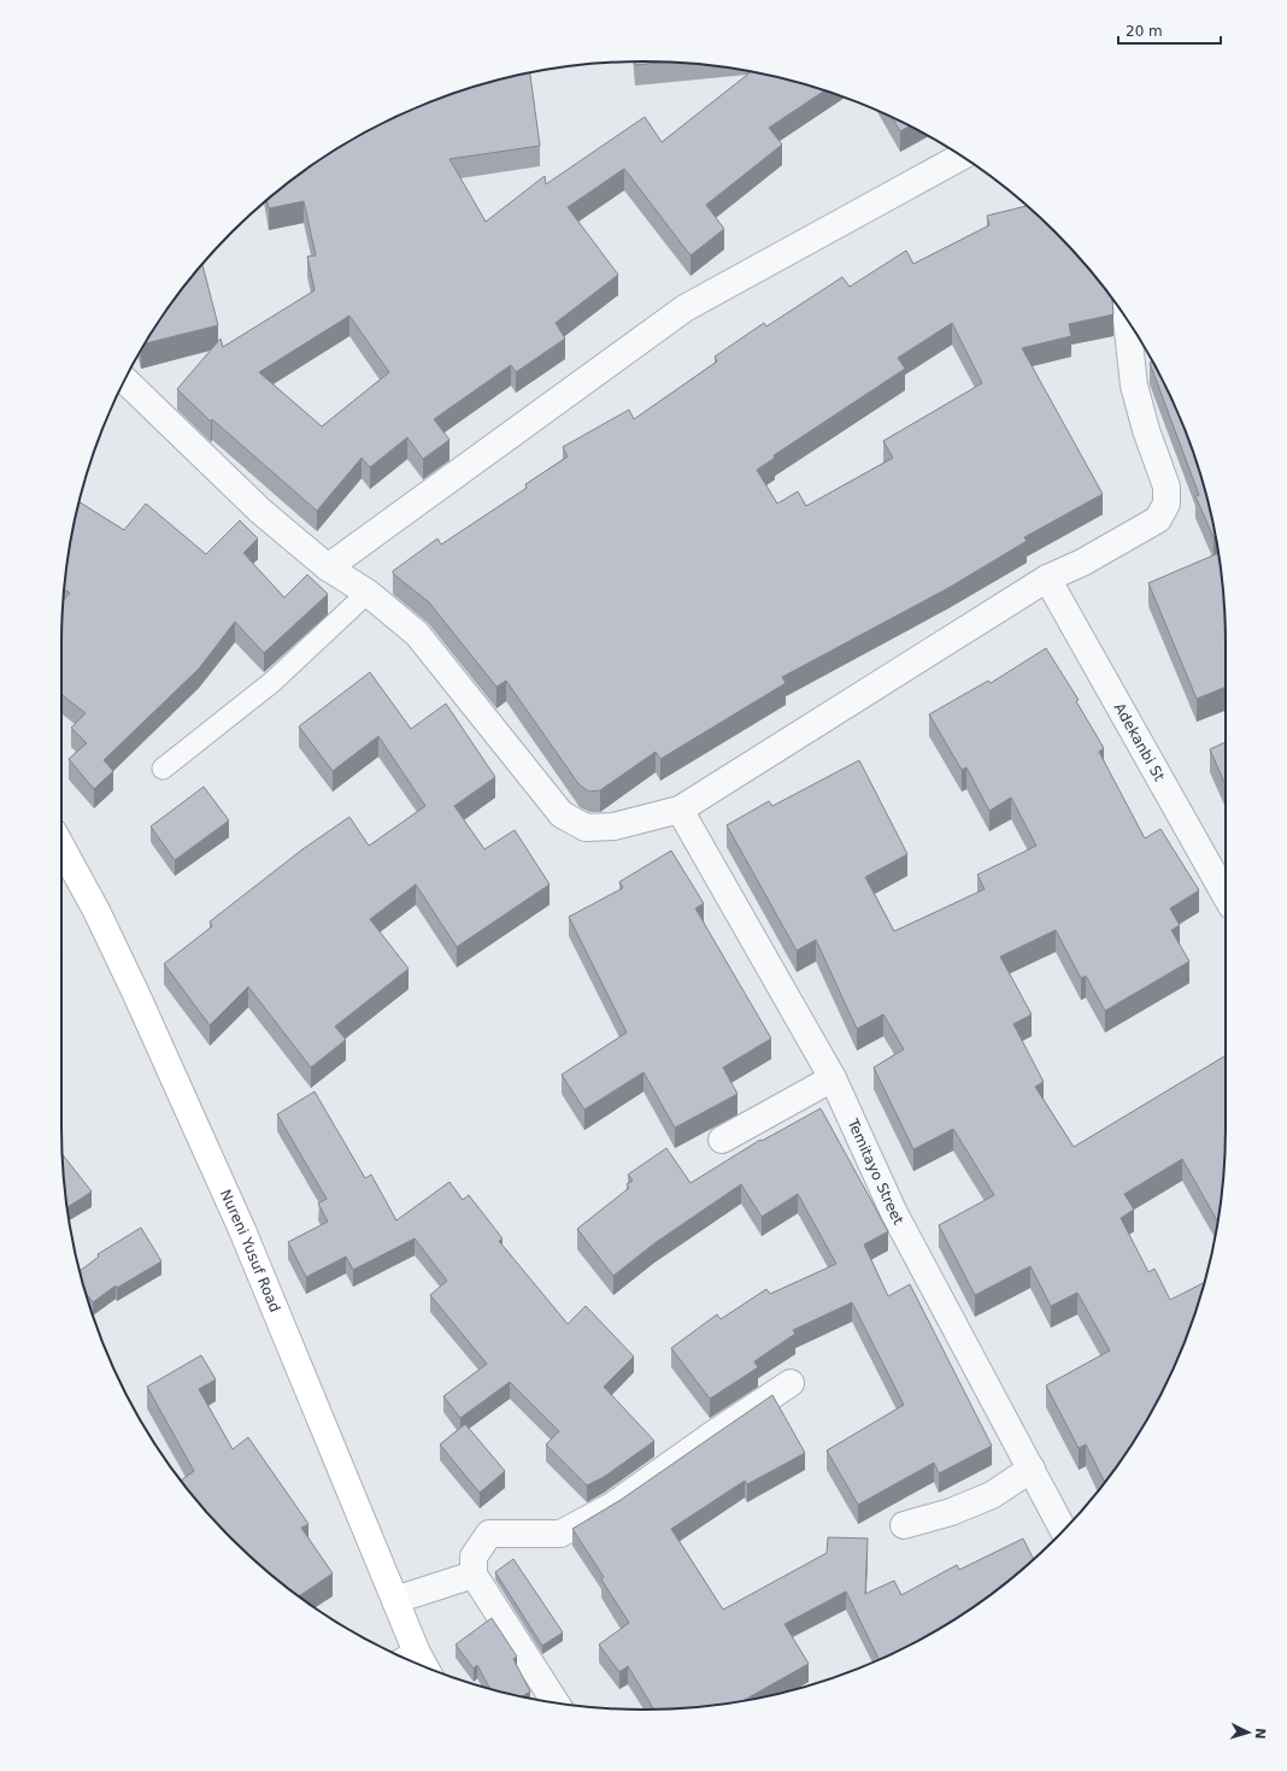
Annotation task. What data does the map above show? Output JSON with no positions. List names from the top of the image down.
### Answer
{
  "streets": {
    "street": ["Adekanbi St", "Temitayo Street", "Nureni Yusuf Road"]
  },
  "scale_bar": "20 m",
  "north": "right"
}
